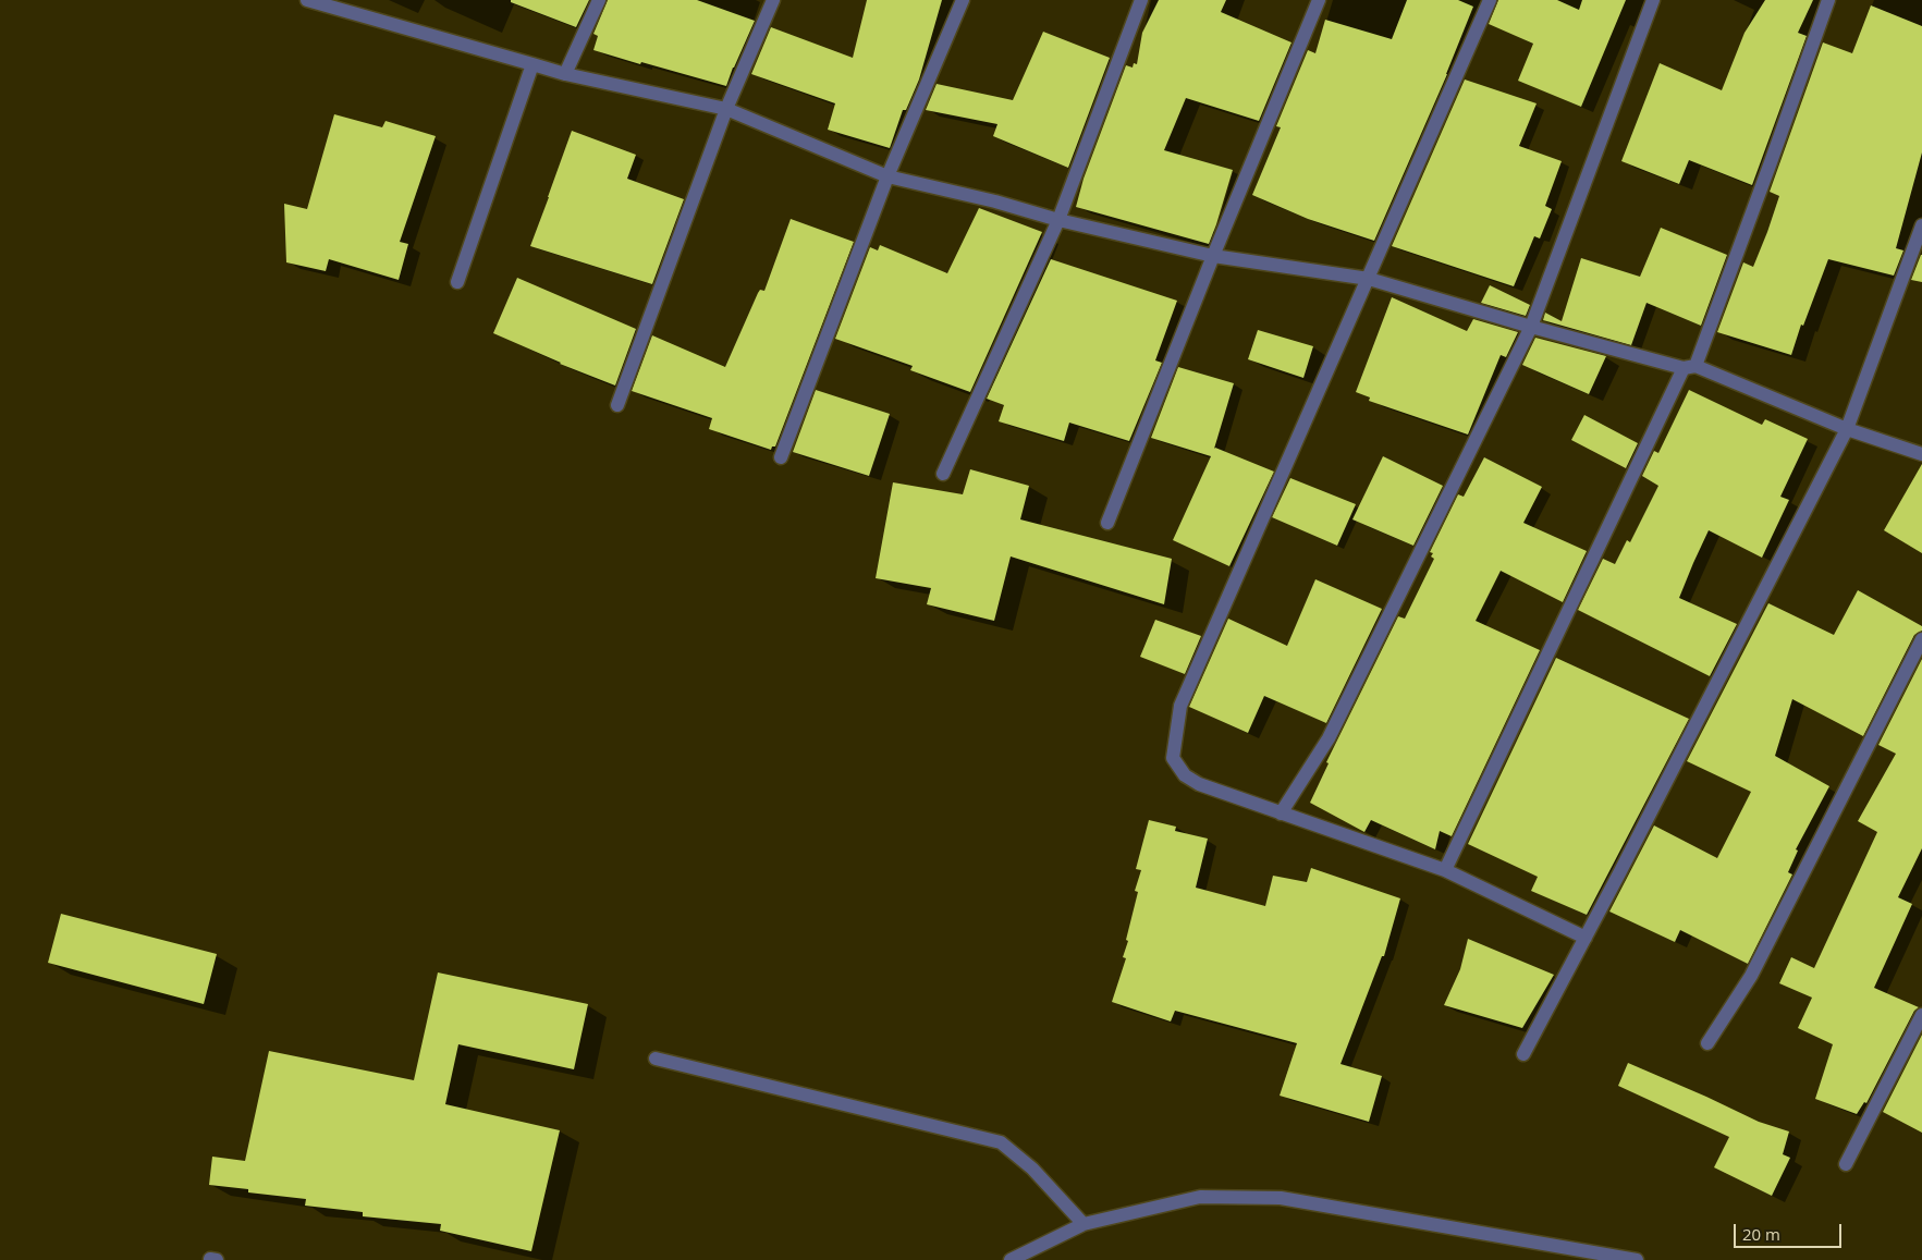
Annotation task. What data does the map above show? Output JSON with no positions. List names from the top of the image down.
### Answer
{
  "scale_bar": "20 m"
}
